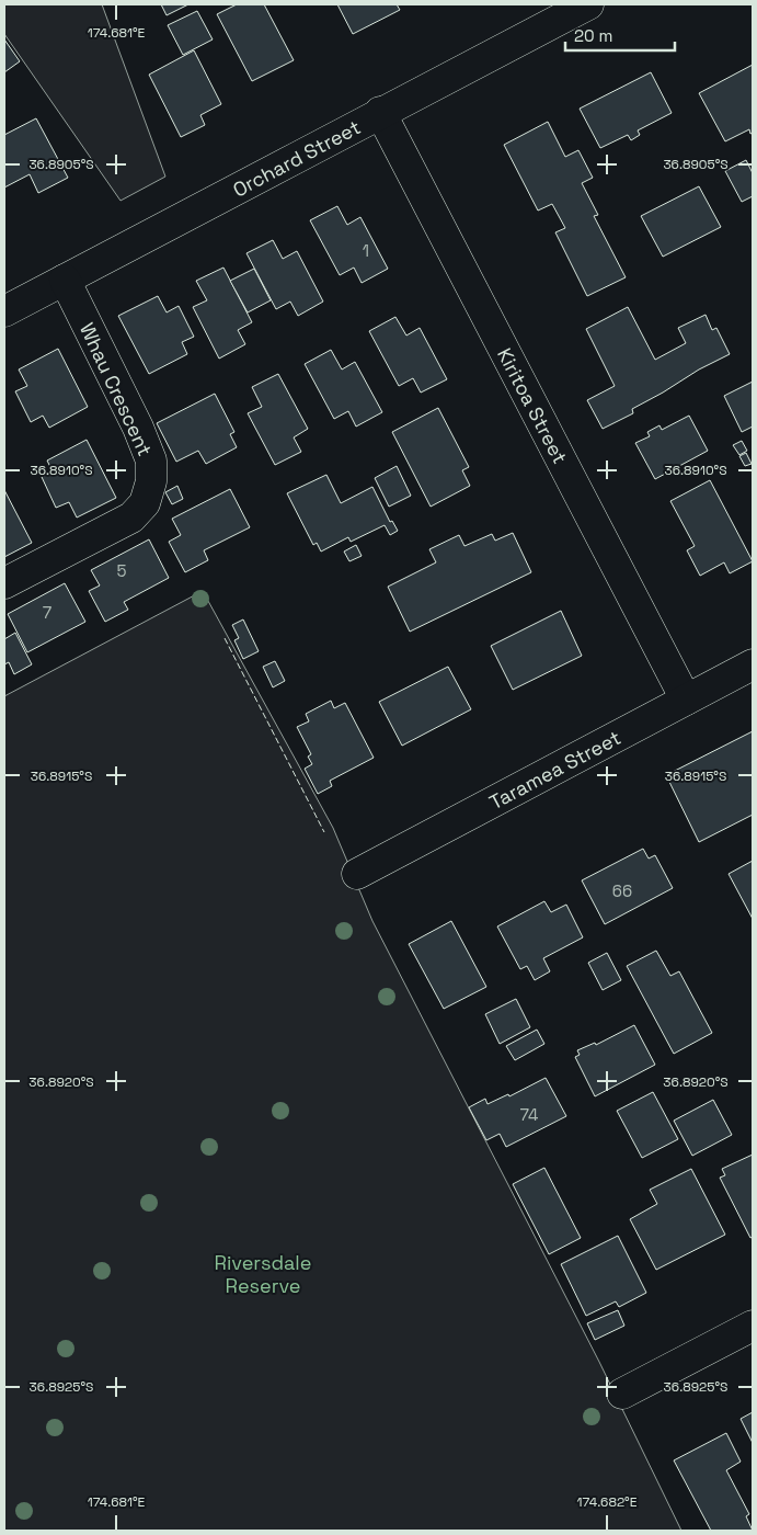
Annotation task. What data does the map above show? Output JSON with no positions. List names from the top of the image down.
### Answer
{
  "streets": {
    "street": [
      "Orchard Street",
      "Whau Crescent",
      "Kiritoa Street",
      "Taramea Street"
    ]
  },
  "crossings": [
    ["Orchard Street", "Whau Crescent"],
    ["Orchard Street", "Kiritoa Street"],
    ["Kiritoa Street", "Taramea Street"]
  ],
  "parks": ["Riversdale Reserve"],
  "house_numbers": [
    "1",
    "5",
    "7",
    "66",
    "74"
  ],
  "scale_bar": "20 m",
  "coordinates": [
    "174.681°E",
    "36.8905°S",
    "36.8910°S",
    "36.8915°S",
    "36.8920°S",
    "36.8925°S",
    "174.682°E"
  ]
}
